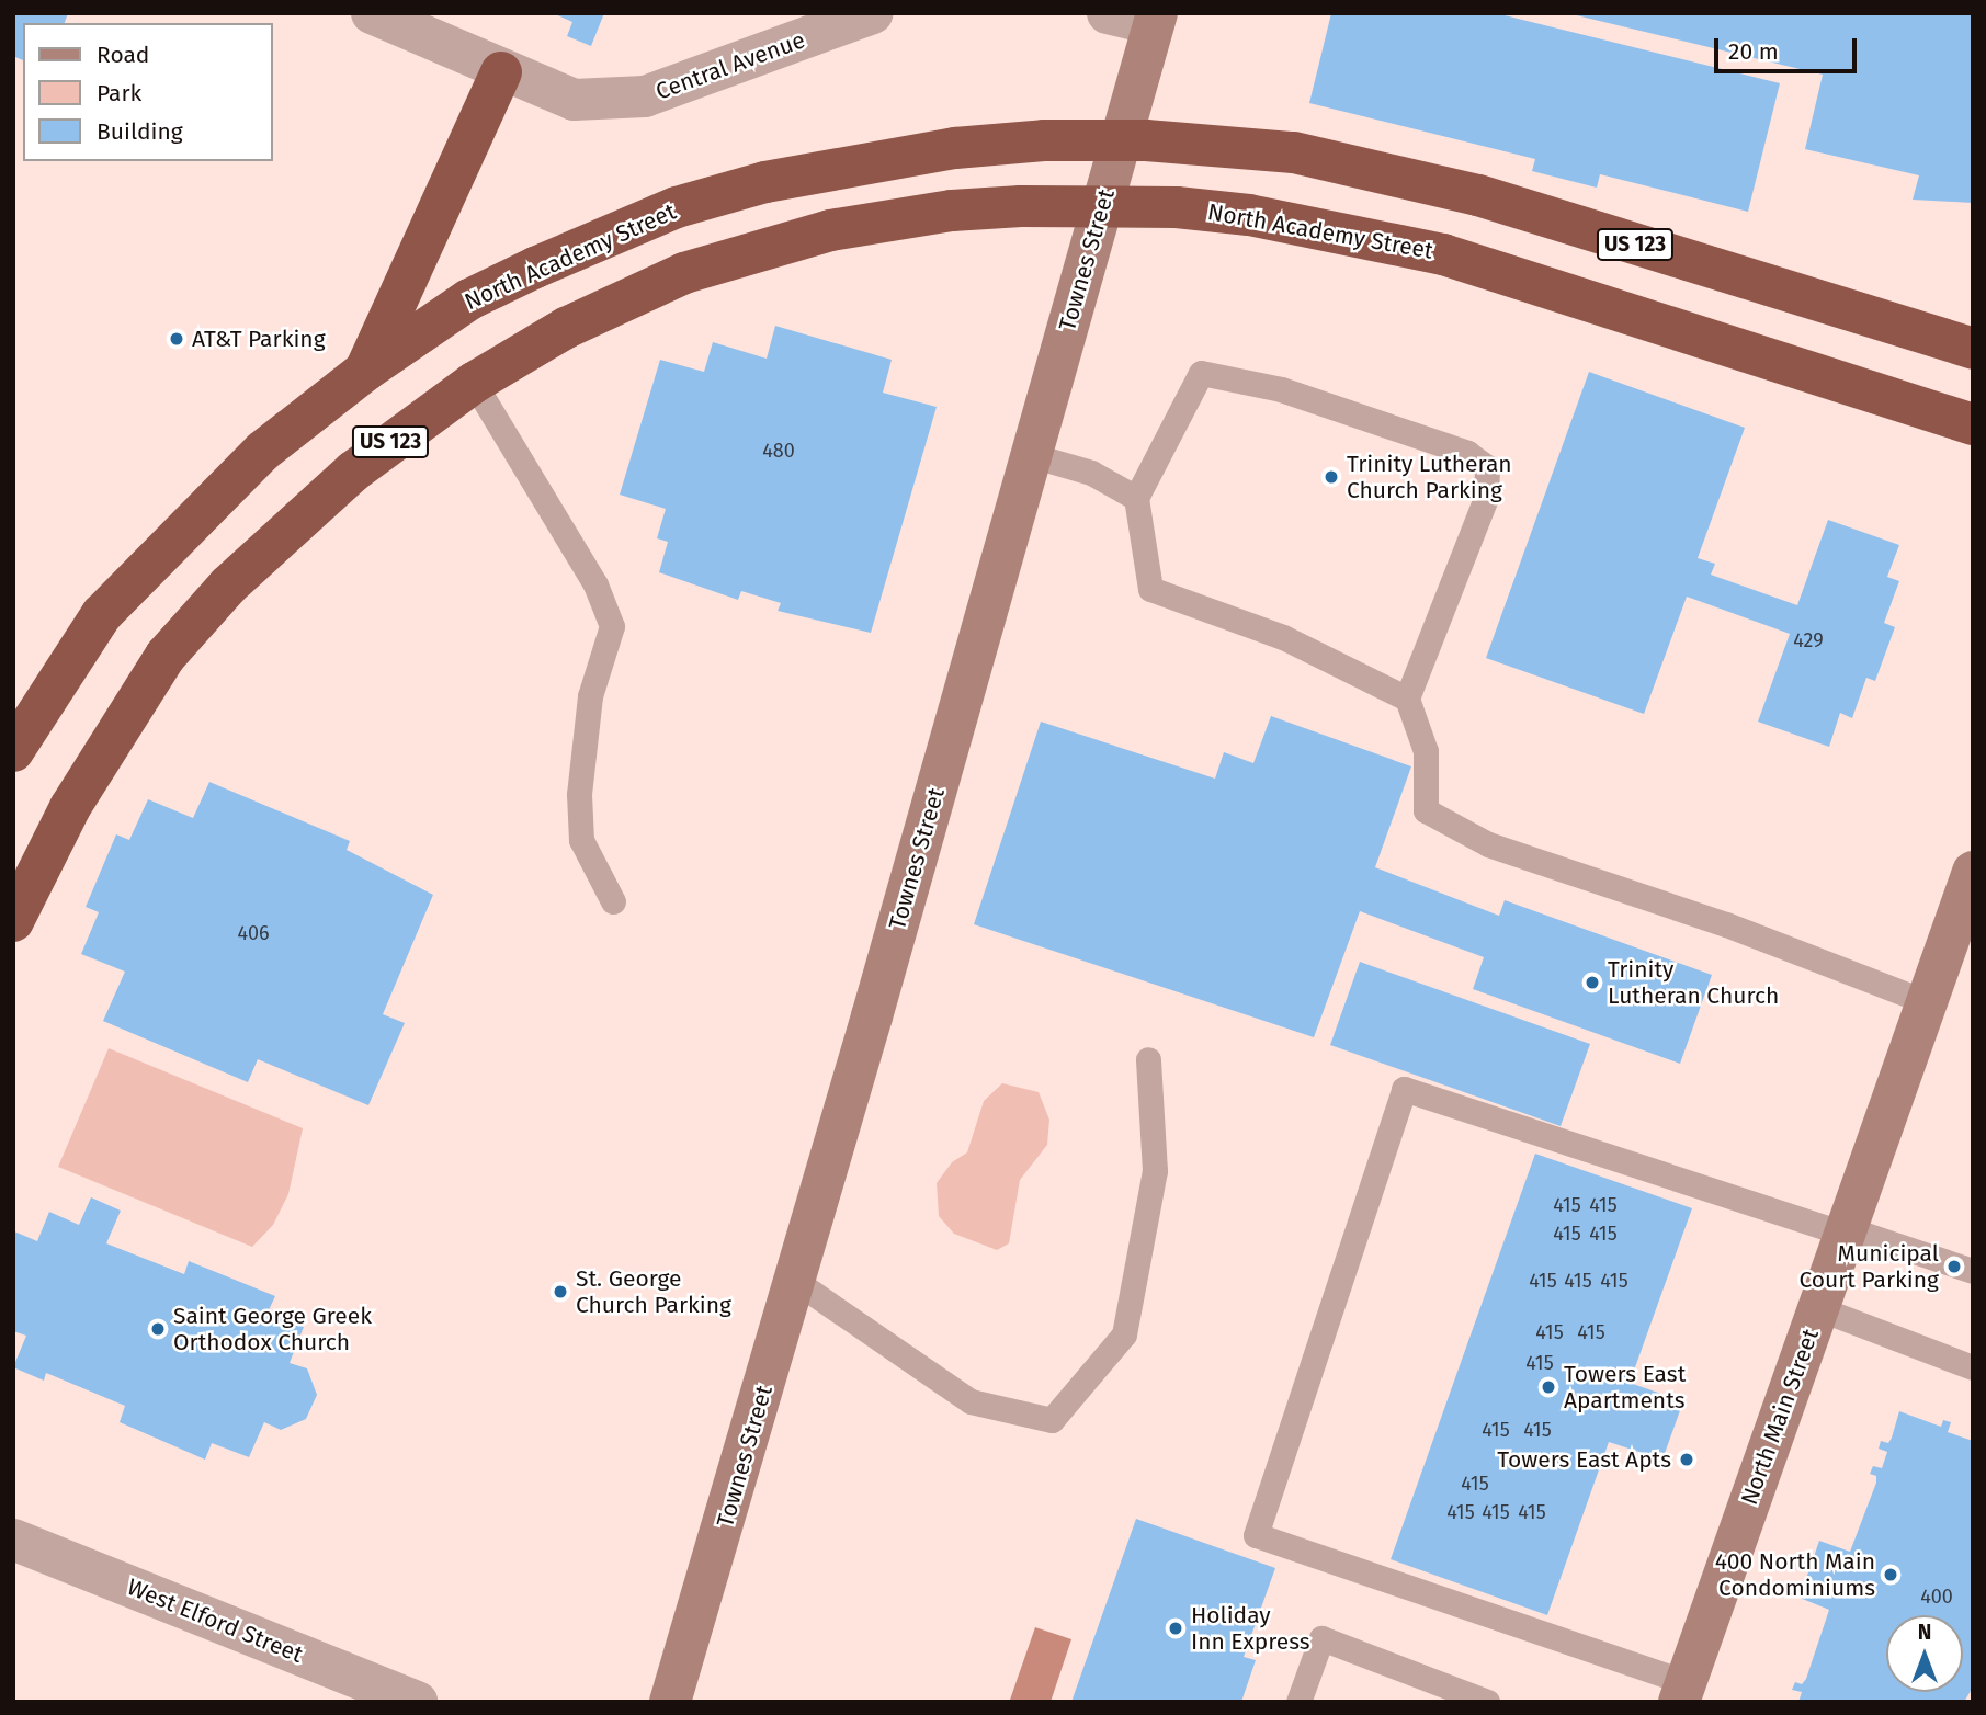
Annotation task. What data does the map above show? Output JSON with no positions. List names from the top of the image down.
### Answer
{
  "streets": {
    "highway": ["North Academy Street", "US 123"],
    "street": [
      "Central Avenue",
      "Townes Street",
      "North Main Street",
      "West Elford Street"
    ]
  },
  "places": [
    "AT&T Parking",
    "Trinity Lutheran Church Parking",
    "Trinity Lutheran Church",
    "Municipal Court Parking",
    "St. George Church Parking",
    "Saint George Greek Orthodox Church",
    "Towers East Apartments",
    "Towers East Apts",
    "400 North Main Condominiums",
    "Holiday Inn Express"
  ],
  "house_numbers": [
    "480",
    "429",
    "406",
    "415",
    "415",
    "415",
    "415",
    "415",
    "415",
    "415",
    "415",
    "415",
    "415",
    "415",
    "415",
    "415",
    "415",
    "415",
    "415",
    "400"
  ],
  "legend": ["Road", "Park", "Building"],
  "scale_bar": "20 m",
  "north": "top"
}
